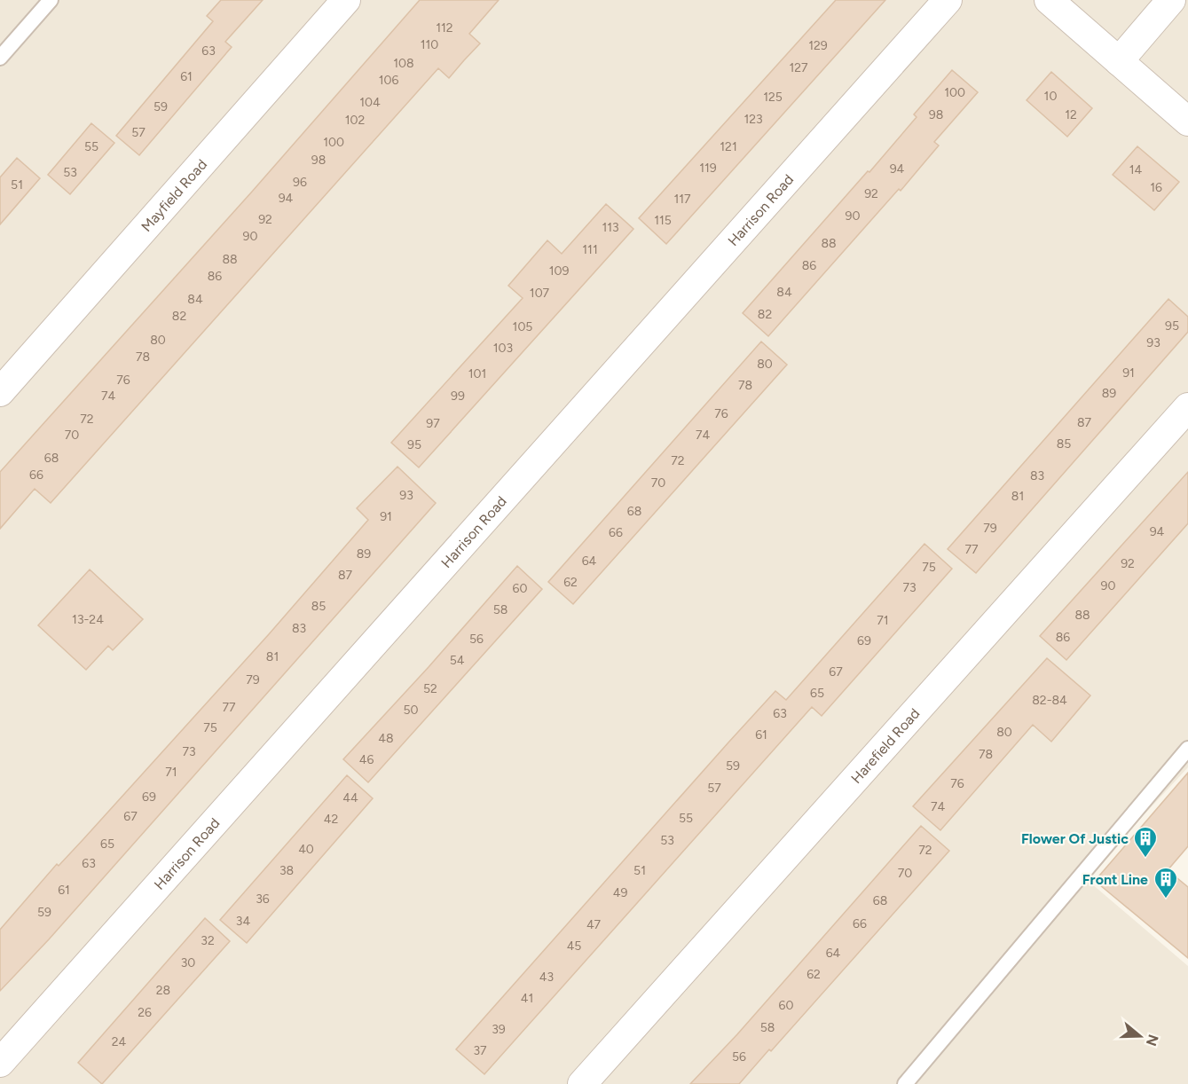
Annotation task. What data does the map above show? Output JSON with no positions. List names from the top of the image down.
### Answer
{
  "streets": {
    "street": ["Mayfield Road", "Harrison Road", "Harefield Road"]
  },
  "places": {
    "building": ["Flower Of Justic", "Front Line"]
  },
  "house_numbers": [
    "112",
    "110",
    "129",
    "63",
    "108",
    "127",
    "61",
    "106",
    "100",
    "10",
    "125",
    "104",
    "59",
    "98",
    "12",
    "123",
    "102",
    "57",
    "100",
    "55",
    "121",
    "98",
    "119",
    "94",
    "14",
    "53",
    "96",
    "51",
    "16",
    "92",
    "94",
    "117",
    "90",
    "92",
    "115",
    "113",
    "90",
    "88",
    "111",
    "88",
    "86",
    "109",
    "86",
    "84",
    "107",
    "84",
    "82",
    "82",
    "95",
    "105",
    "80",
    "93",
    "103",
    "78",
    "80",
    "91",
    "101",
    "76",
    "78",
    "89",
    "74",
    "99",
    "76",
    "72",
    "87",
    "97",
    "70",
    "74",
    "85",
    "95",
    "68",
    "72",
    "66",
    "83",
    "70",
    "93",
    "81",
    "68",
    "91",
    "79",
    "94",
    "66",
    "77",
    "89",
    "64",
    "92",
    "75",
    "87",
    "62",
    "90",
    "73",
    "60",
    "85",
    "58",
    "88",
    "13-24",
    "71",
    "83",
    "86",
    "56",
    "69",
    "81",
    "54",
    "67",
    "79",
    "52",
    "65",
    "82-84",
    "77",
    "50",
    "63",
    "75",
    "80",
    "61",
    "48",
    "73",
    "78",
    "46",
    "59",
    "71",
    "76",
    "57",
    "69",
    "44",
    "74",
    "67",
    "55",
    "42",
    "53",
    "65",
    "40",
    "72",
    "63",
    "38",
    "51",
    "70",
    "61",
    "49",
    "36",
    "68",
    "59",
    "34",
    "66",
    "47",
    "32",
    "45",
    "64",
    "30",
    "62",
    "43",
    "28",
    "41",
    "60",
    "26",
    "58",
    "39",
    "24",
    "37",
    "56"
  ],
  "north": "right"
}
